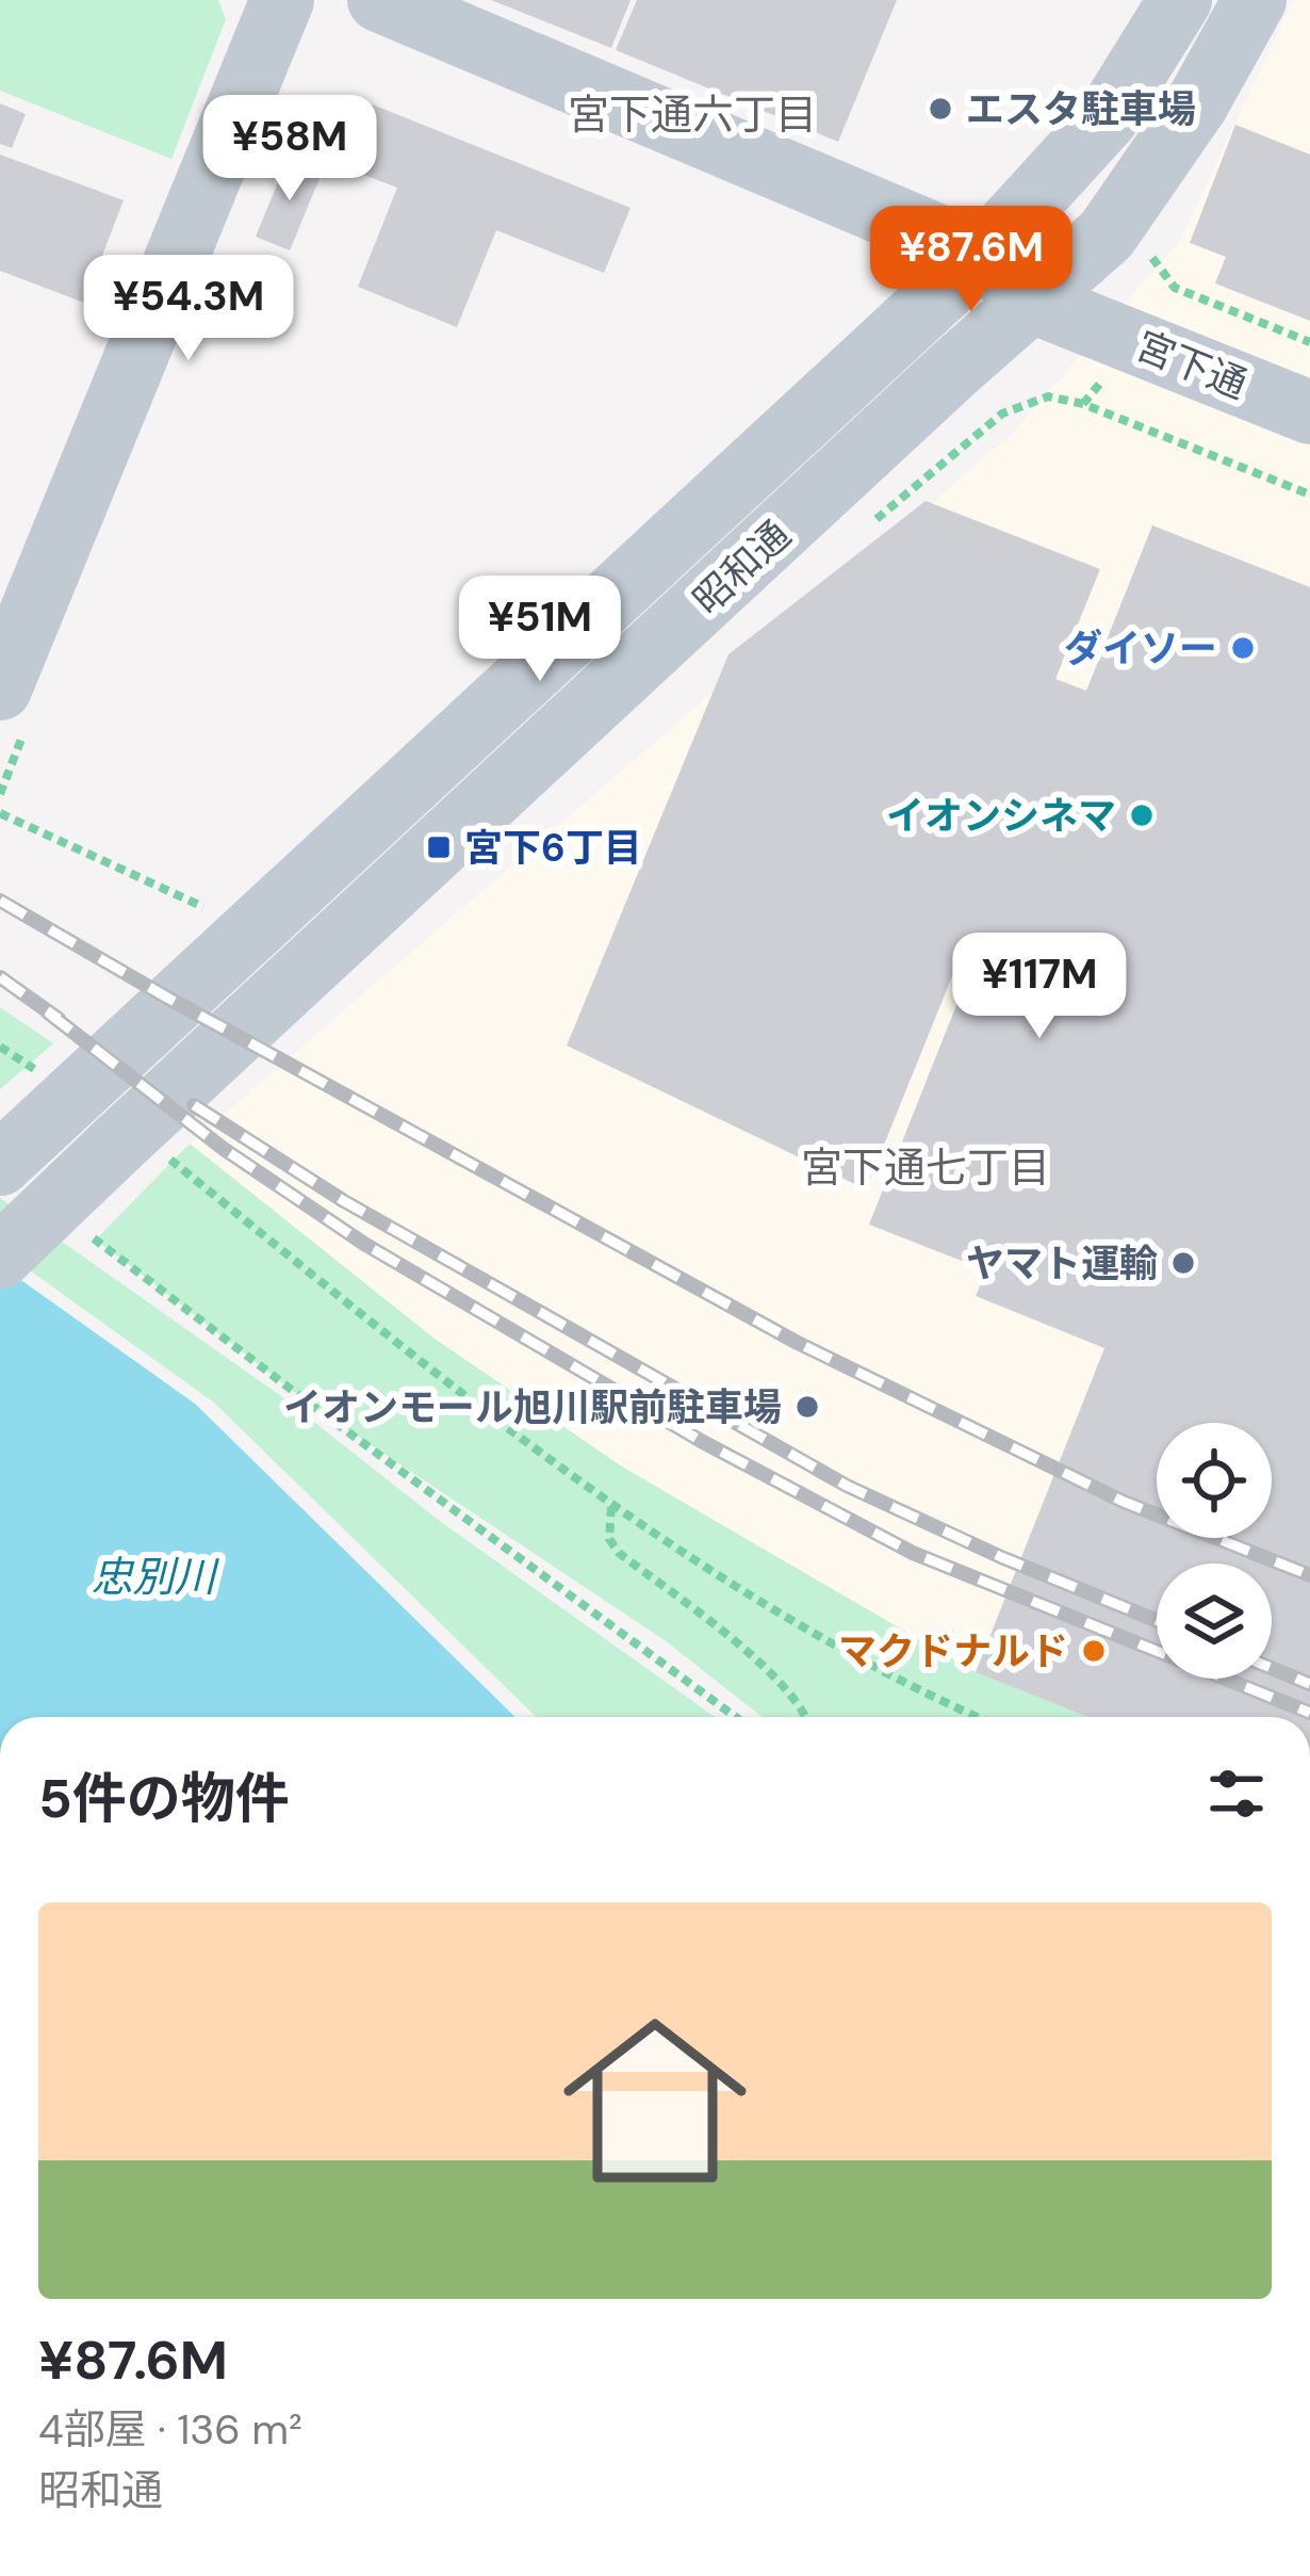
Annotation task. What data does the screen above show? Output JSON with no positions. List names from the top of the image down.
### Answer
{
  "streets": {
    "street": ["宮下通", "昭和通"]
  },
  "crossings": [
    ["宮下通", "昭和通"]
  ],
  "districts": ["宮下通六丁目", "宮下通七丁目"],
  "water": ["忠別川"],
  "places": {
    "other": [
      "エスタ駐車場",
      "ダイソー",
      "イオンシネマ",
      "ヤマト運輸",
      "イオンモール旭川駅前駐車場",
      "マクドナルド"
    ],
    "transit": ["宮下6丁目"]
  },
  "page": {
    "price": [
      "¥58M",
      "¥87.6M",
      "¥54.3M",
      "¥51M",
      "¥117M"
    ],
    "heading": "5件の物件",
    "list": [
      {
        "name": "¥87.6M",
        "note": "4部屋 · 136 m² · 昭和通"
      }
    ]
  }
}
